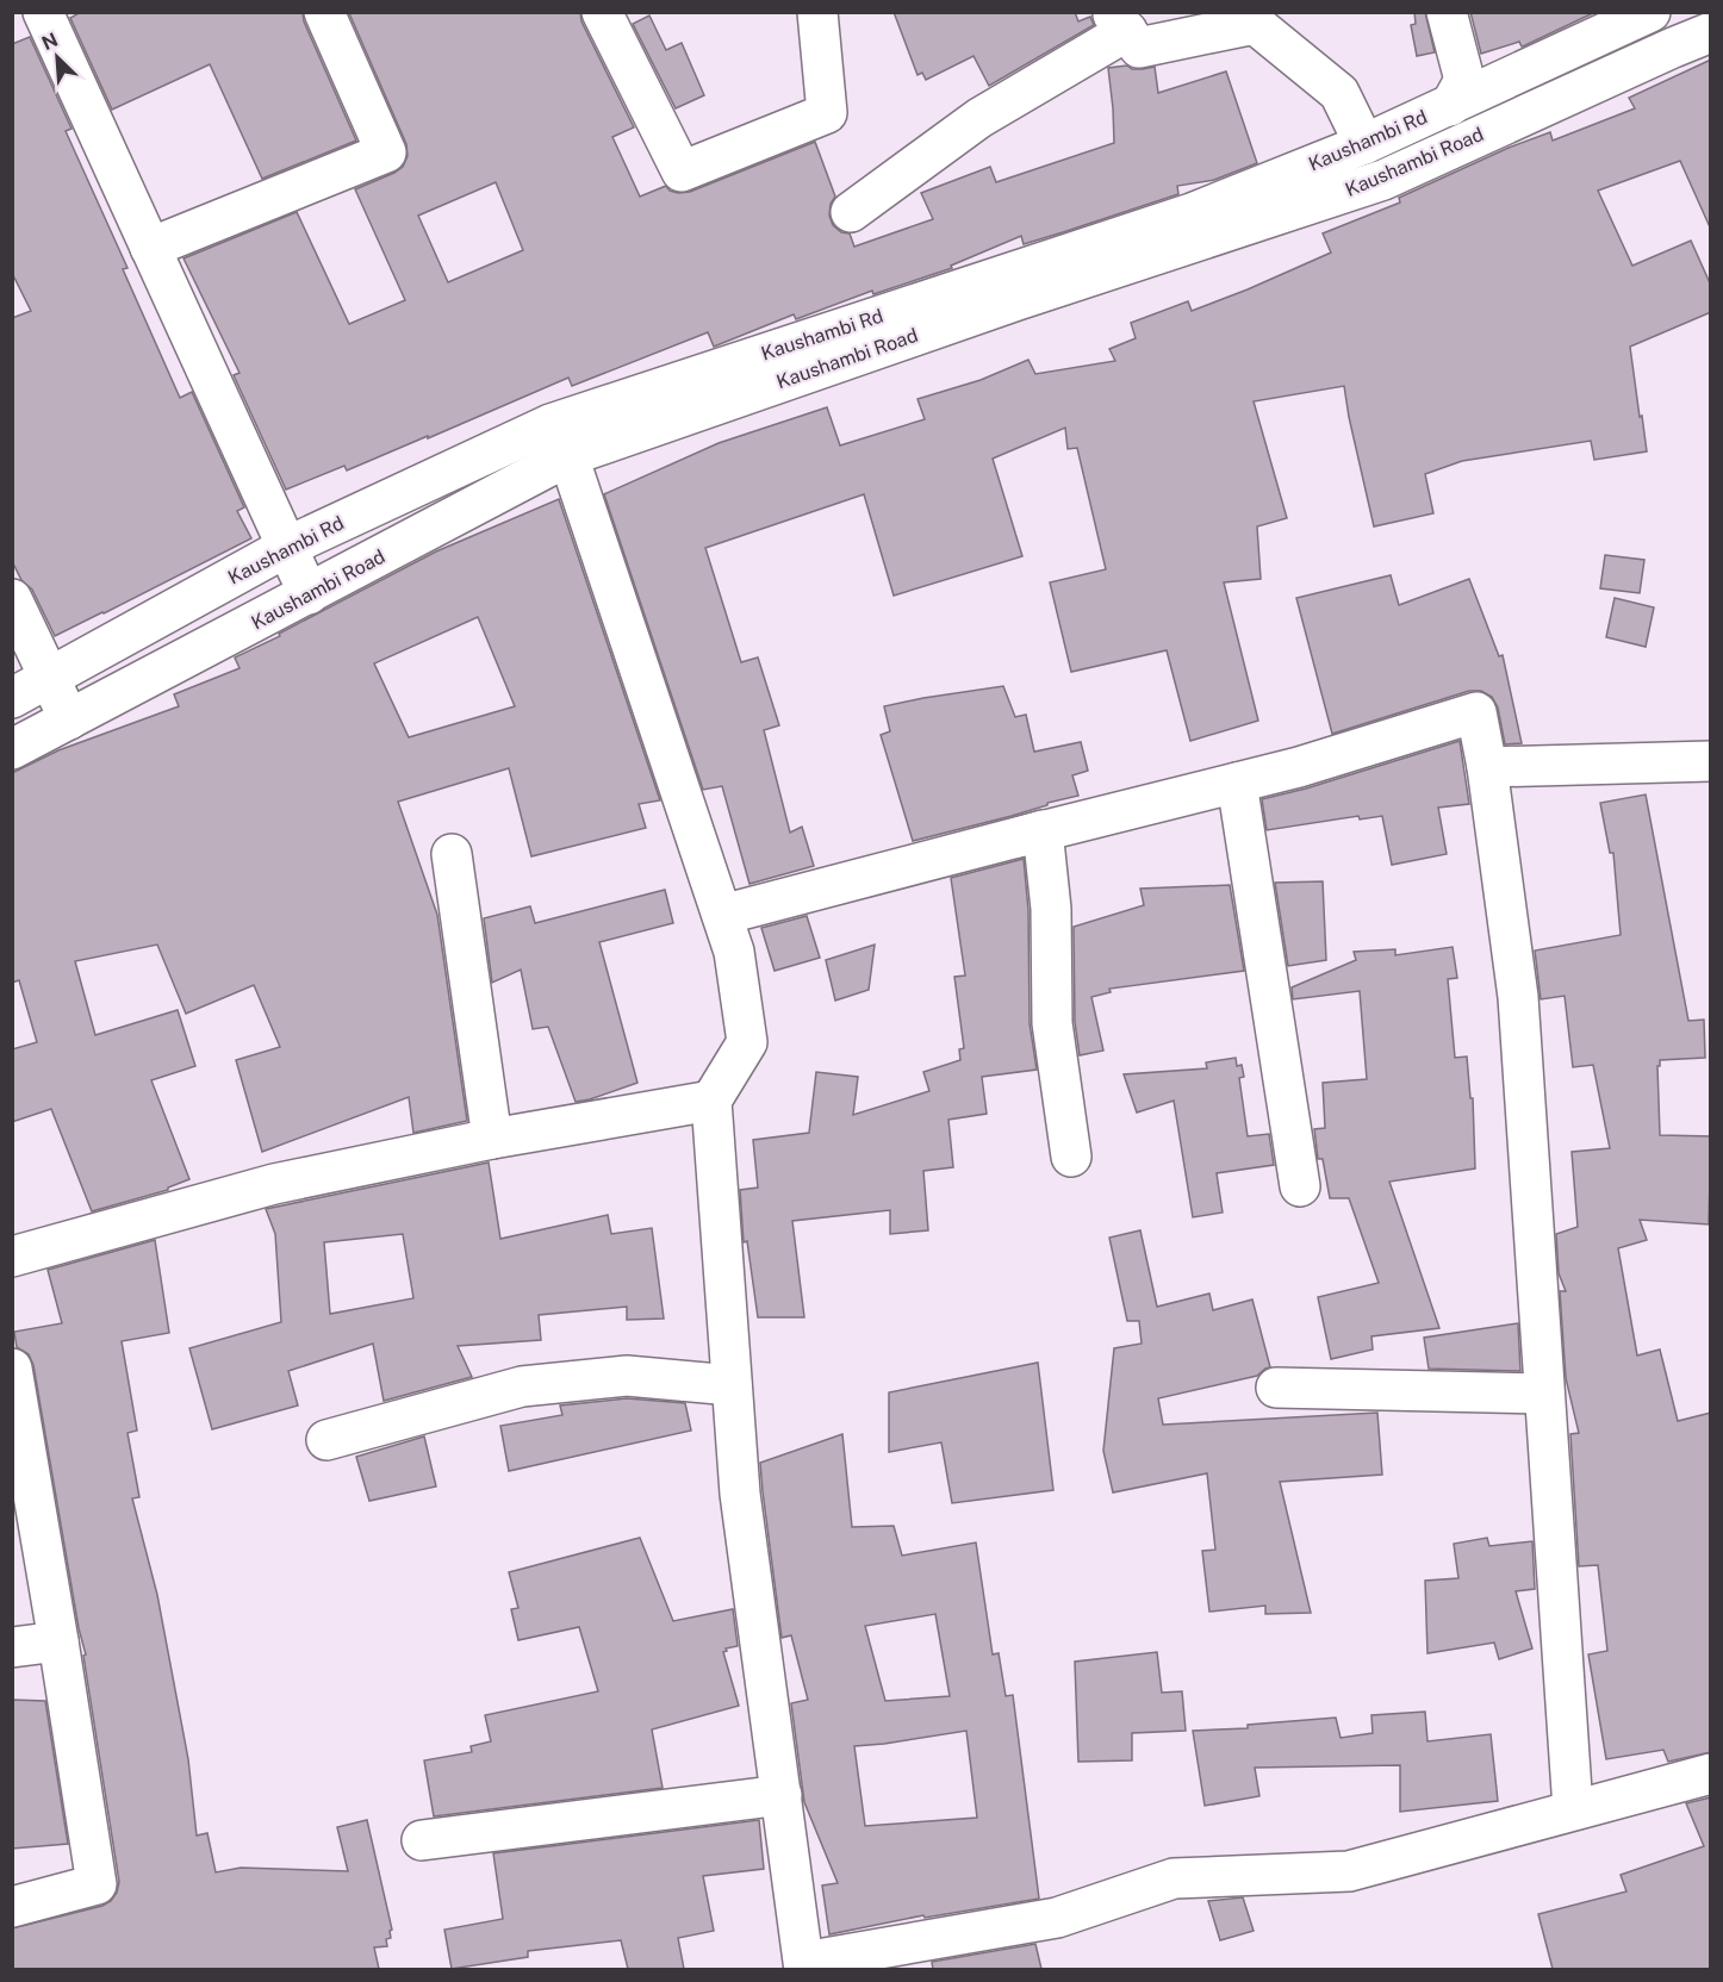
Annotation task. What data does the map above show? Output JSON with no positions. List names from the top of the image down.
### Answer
{
  "streets": {
    "street": ["Kaushambi Rd", "Kaushambi Road"]
  },
  "north": "top left"
}
